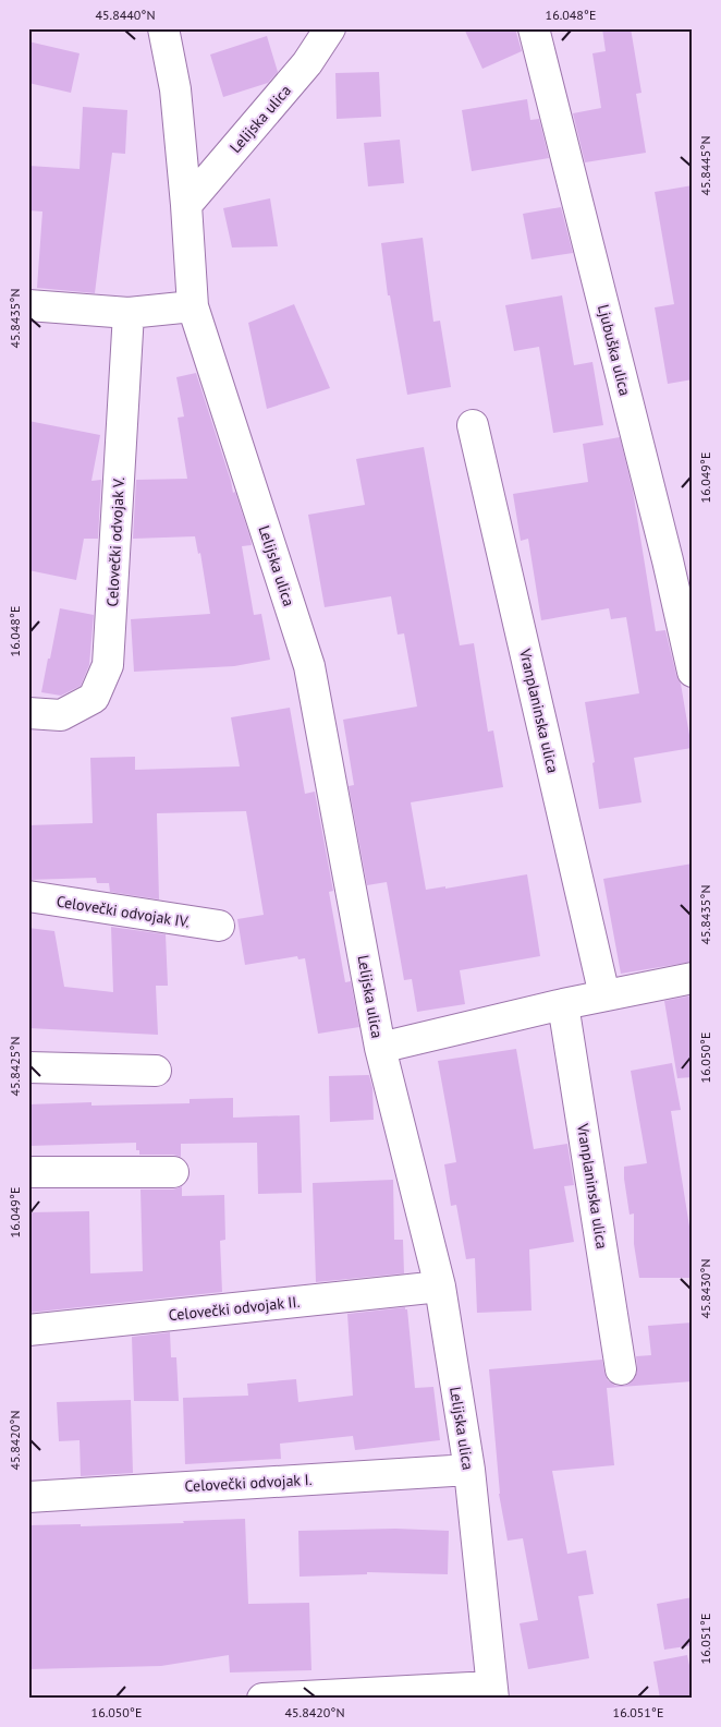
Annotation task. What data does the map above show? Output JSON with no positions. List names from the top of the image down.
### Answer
{
  "streets": {
    "street": [
      "Lelijska ulica",
      "Ljubuška ulica",
      "Celovečki odvojak V.",
      "Vranplaninska ulica",
      "Celovečki odvojak IV.",
      "Celovečki odvojak II.",
      "Celovečki odvojak I."
    ]
  },
  "crossings": [
    ["Lelijska ulica", "Celovečki odvojak II."],
    ["Lelijska ulica", "Celovečki odvojak I."]
  ],
  "coordinates": [
    "45.8440°N",
    "16.048°E",
    "45.8445°N",
    "45.8435°N",
    "16.049°E",
    "16.050°E",
    "45.8425°N",
    "45.8430°N",
    "45.8420°N",
    "16.051°E"
  ]
}
